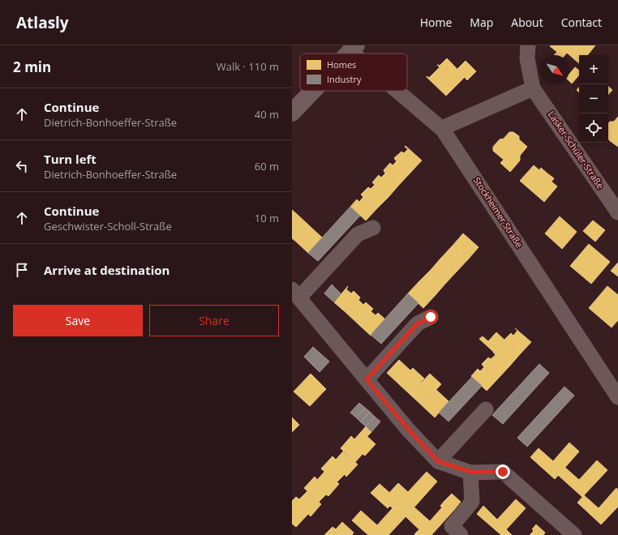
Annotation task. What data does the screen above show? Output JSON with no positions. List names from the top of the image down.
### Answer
{
  "streets": {
    "street": ["Lasker-Schüler-Straße", "Stockheimer Straße"]
  },
  "legend": ["Homes", "Industry"],
  "north": "bottom right",
  "page": {
    "header": "Atlasly",
    "nav": [
      "Home",
      "Map",
      "About",
      "Contact"
    ],
    "heading": ["2 min", "Walk · 110 m"],
    "map_buttons": ["+", "−"],
    "list": [
      ["Continue", "Dietrich-Bonhoeffer-Straße", "40 m"],
      ["Turn left", "Dietrich-Bonhoeffer-Straße", "60 m"],
      ["Continue", "Geschwister-Scholl-Straße", "10 m"],
      "Arrive at destination"
    ],
    "buttons": ["Save", "Share"]
  }
}
